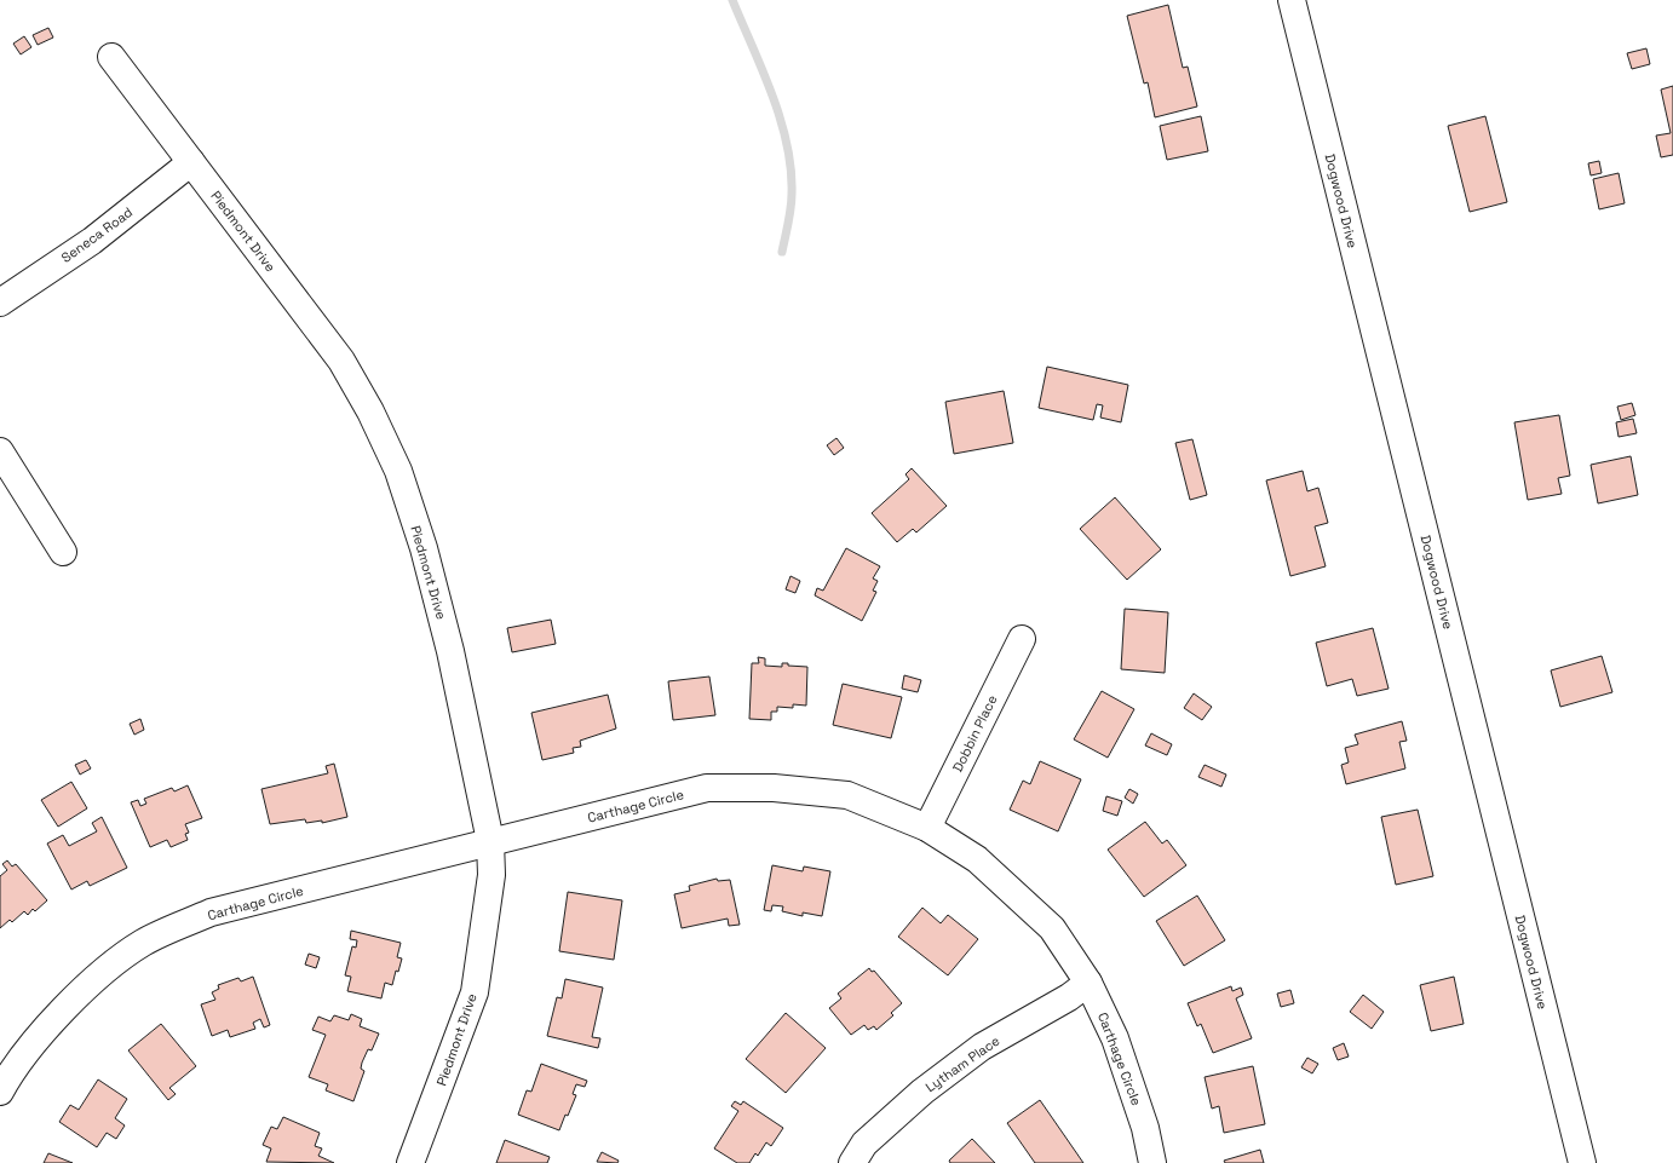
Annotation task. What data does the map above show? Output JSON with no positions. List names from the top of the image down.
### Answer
{
  "streets": {
    "street": [
      "Dogwood Drive",
      "Piedmont Drive",
      "Seneca Road",
      "Dobbin Place",
      "Carthage Circle",
      "Lytham Place"
    ]
  },
  "crossings": [
    ["Piedmont Drive", "Seneca Road"],
    ["Piedmont Drive", "Carthage Circle"],
    ["Dobbin Place", "Carthage Circle"],
    ["Carthage Circle", "Lytham Place"]
  ]
}
